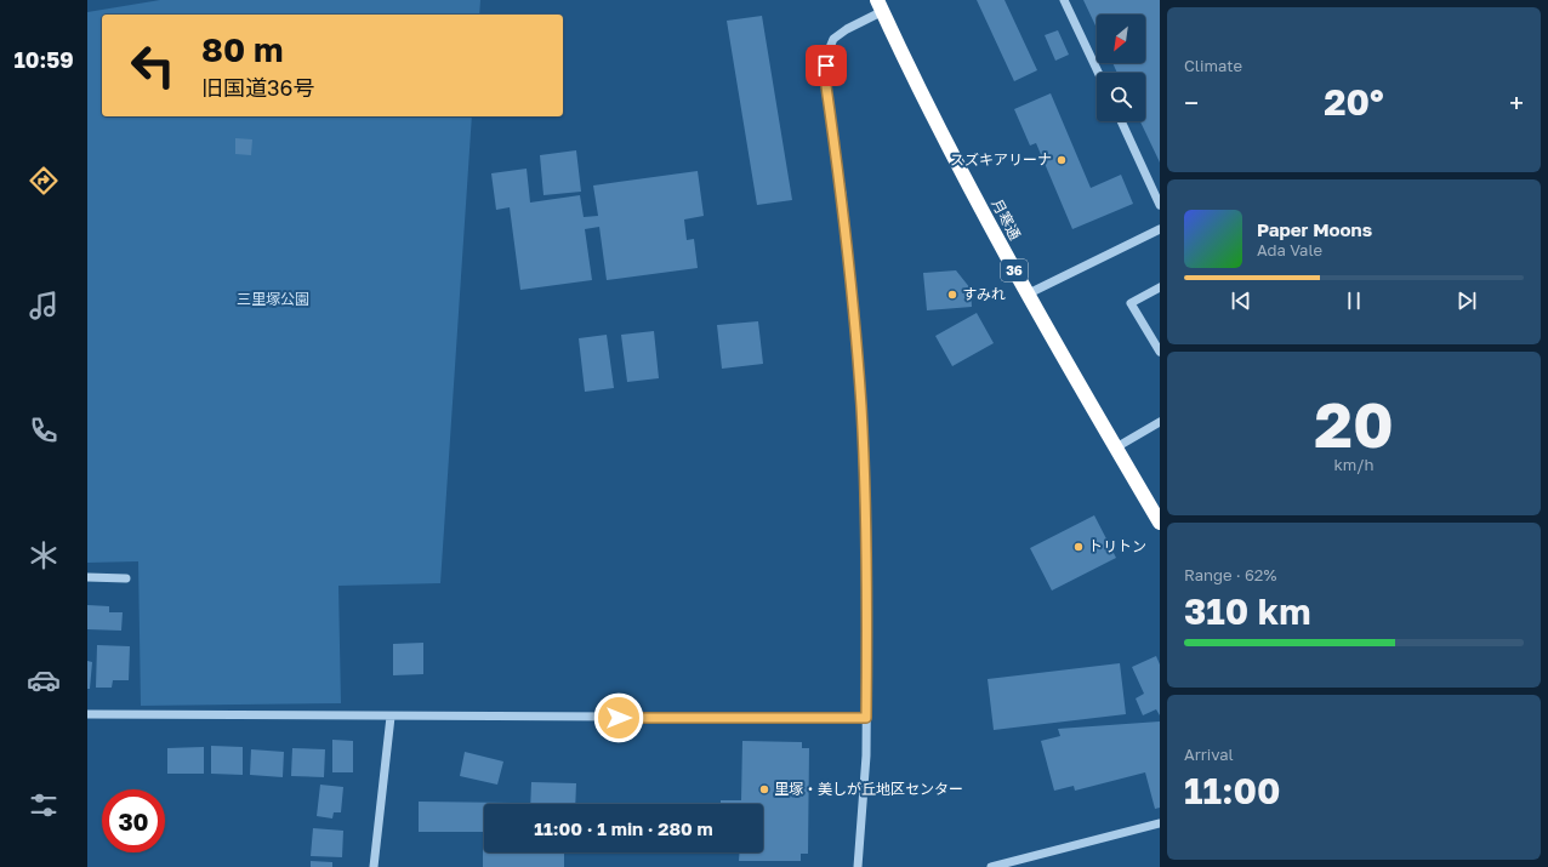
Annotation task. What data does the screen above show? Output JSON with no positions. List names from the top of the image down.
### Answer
{
  "streets": {
    "highway": ["月寒通", "36"]
  },
  "parks": ["三里塚公園"],
  "places": [
    "スズキアリーナ",
    "すみれ",
    "トリトン",
    "里塚・美しが丘地区センター"
  ],
  "north": "bottom left",
  "page": {
    "tabs": "10:59",
    "tile": [
      "Climate",
      ["20", "km/h"],
      ["Range · 62%", "310 km"],
      ["Arrival", "11:00"]
    ],
    "turn": ["80 m", "旧国道36号"],
    "heat": ["−", "20°", "+"],
    "song": ["Paper Moons", "Ada Vale"],
    "limit": "30",
    "trip": "11:00 · 1 min · 280 m"
  }
}
